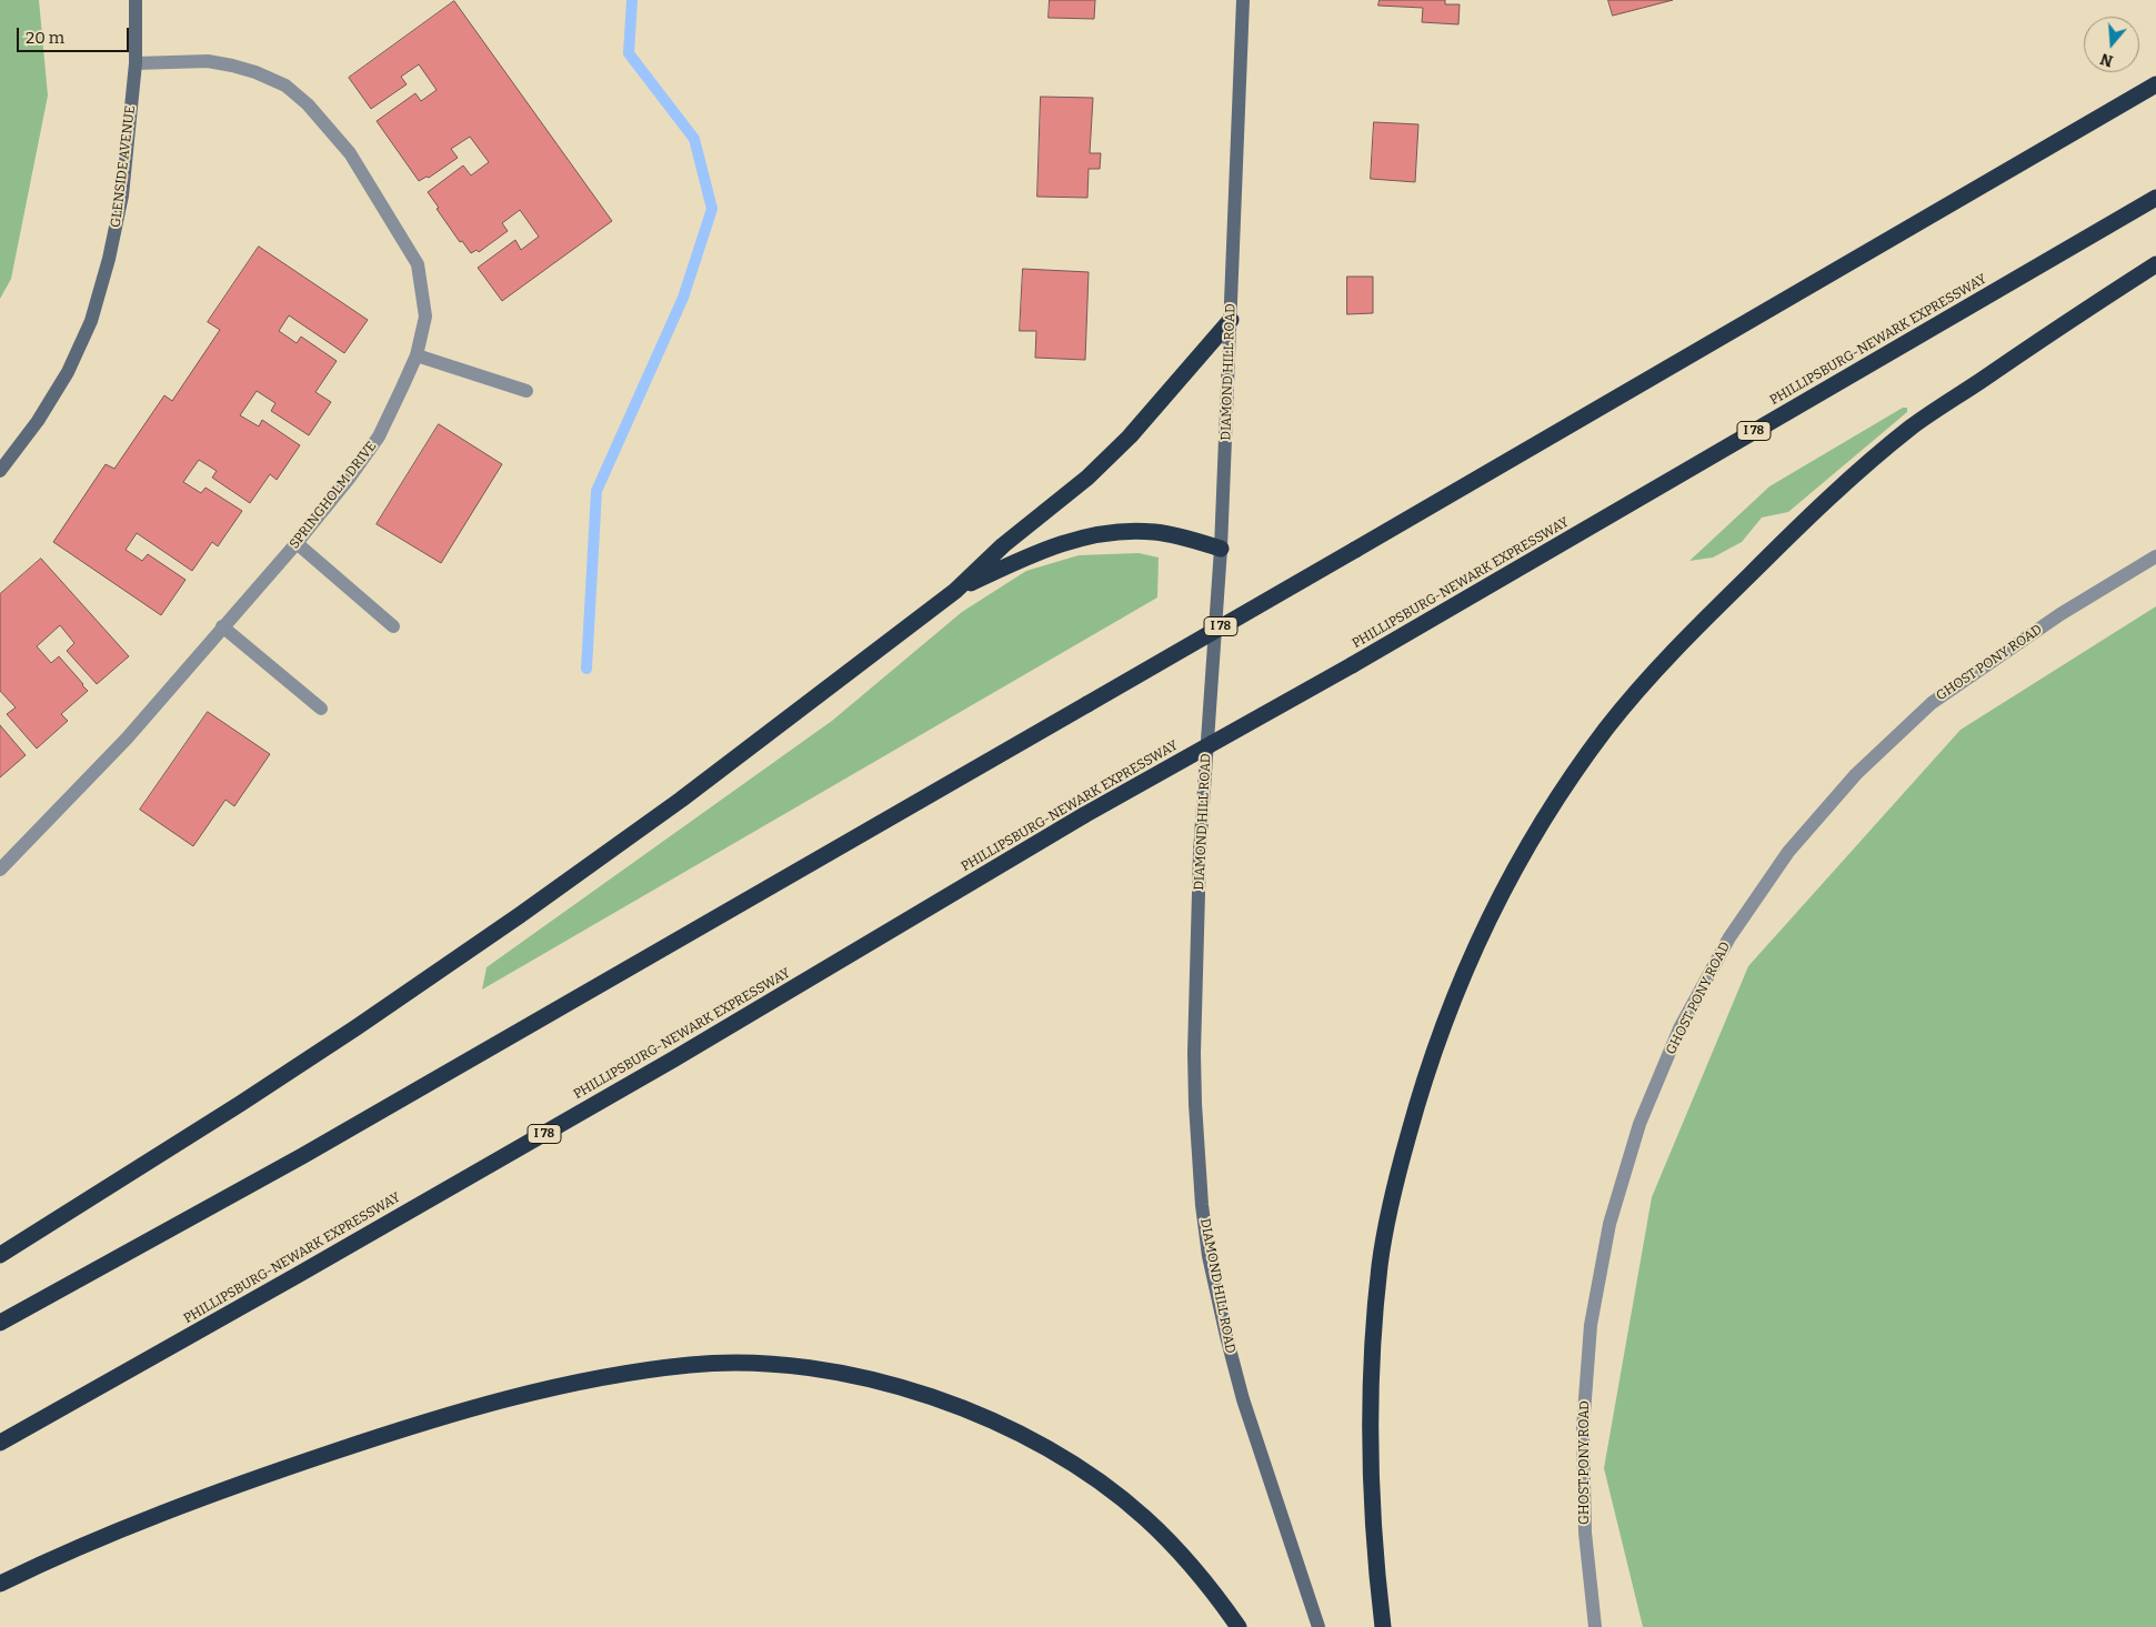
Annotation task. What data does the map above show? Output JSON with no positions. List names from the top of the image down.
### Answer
{
  "streets": {
    "highway": ["PHILLIPSBURG-NEWARK EXPRESSWAY", "I 78"],
    "main road": ["GLENSIDE AVENUE", "DIAMOND HILL ROAD"],
    "street": ["SPRINGHOLM DRIVE", "GHOST PONY ROAD"]
  },
  "crossings": [
    ["GLENSIDE AVENUE", "SPRINGHOLM DRIVE"]
  ],
  "scale_bar": "20 m",
  "north": "bottom"
}
